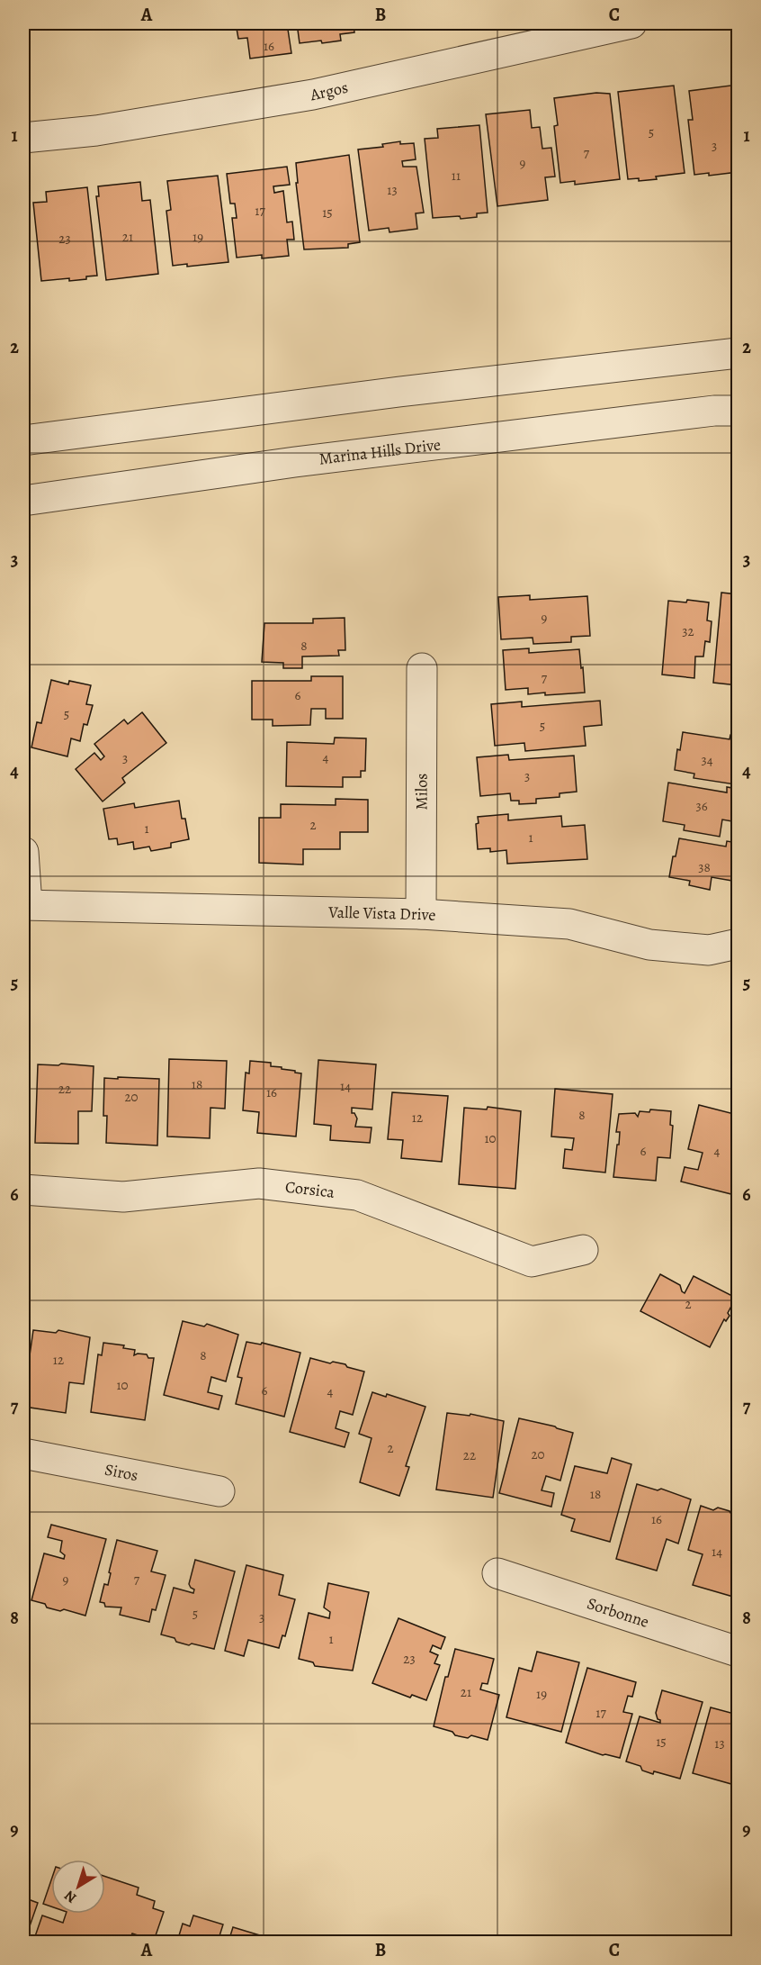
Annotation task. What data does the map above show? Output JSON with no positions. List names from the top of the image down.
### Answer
{
  "streets": {
    "street": [
      "Argos",
      "Marina Hills Drive",
      "Milos",
      "Valle Vista Drive",
      "Corsica",
      "Siros",
      "Sorbonne"
    ]
  },
  "crossings": [
    ["Milos", "Valle Vista Drive"]
  ],
  "house_numbers": [
    "16",
    "5",
    "3",
    "7",
    "9",
    "11",
    "13",
    "17",
    "15",
    "21",
    "19",
    "23",
    "9",
    "32",
    "8",
    "7",
    "6",
    "5",
    "5",
    "4",
    "3",
    "34",
    "3",
    "36",
    "2",
    "1",
    "1",
    "38",
    "18",
    "14",
    "22",
    "16",
    "20",
    "8",
    "12",
    "10",
    "6",
    "4",
    "2",
    "8",
    "12",
    "10",
    "6",
    "4",
    "2",
    "20",
    "22",
    "18",
    "16",
    "14",
    "9",
    "7",
    "5",
    "3",
    "1",
    "23",
    "21",
    "19",
    "17",
    "15",
    "13"
  ],
  "north": "bottom left",
  "grid": {
    "columns": ["A", "B", "C"],
    "rows": [
      "1",
      "2",
      "3",
      "4",
      "5",
      "6",
      "7",
      "8",
      "9"
    ]
  }
}
